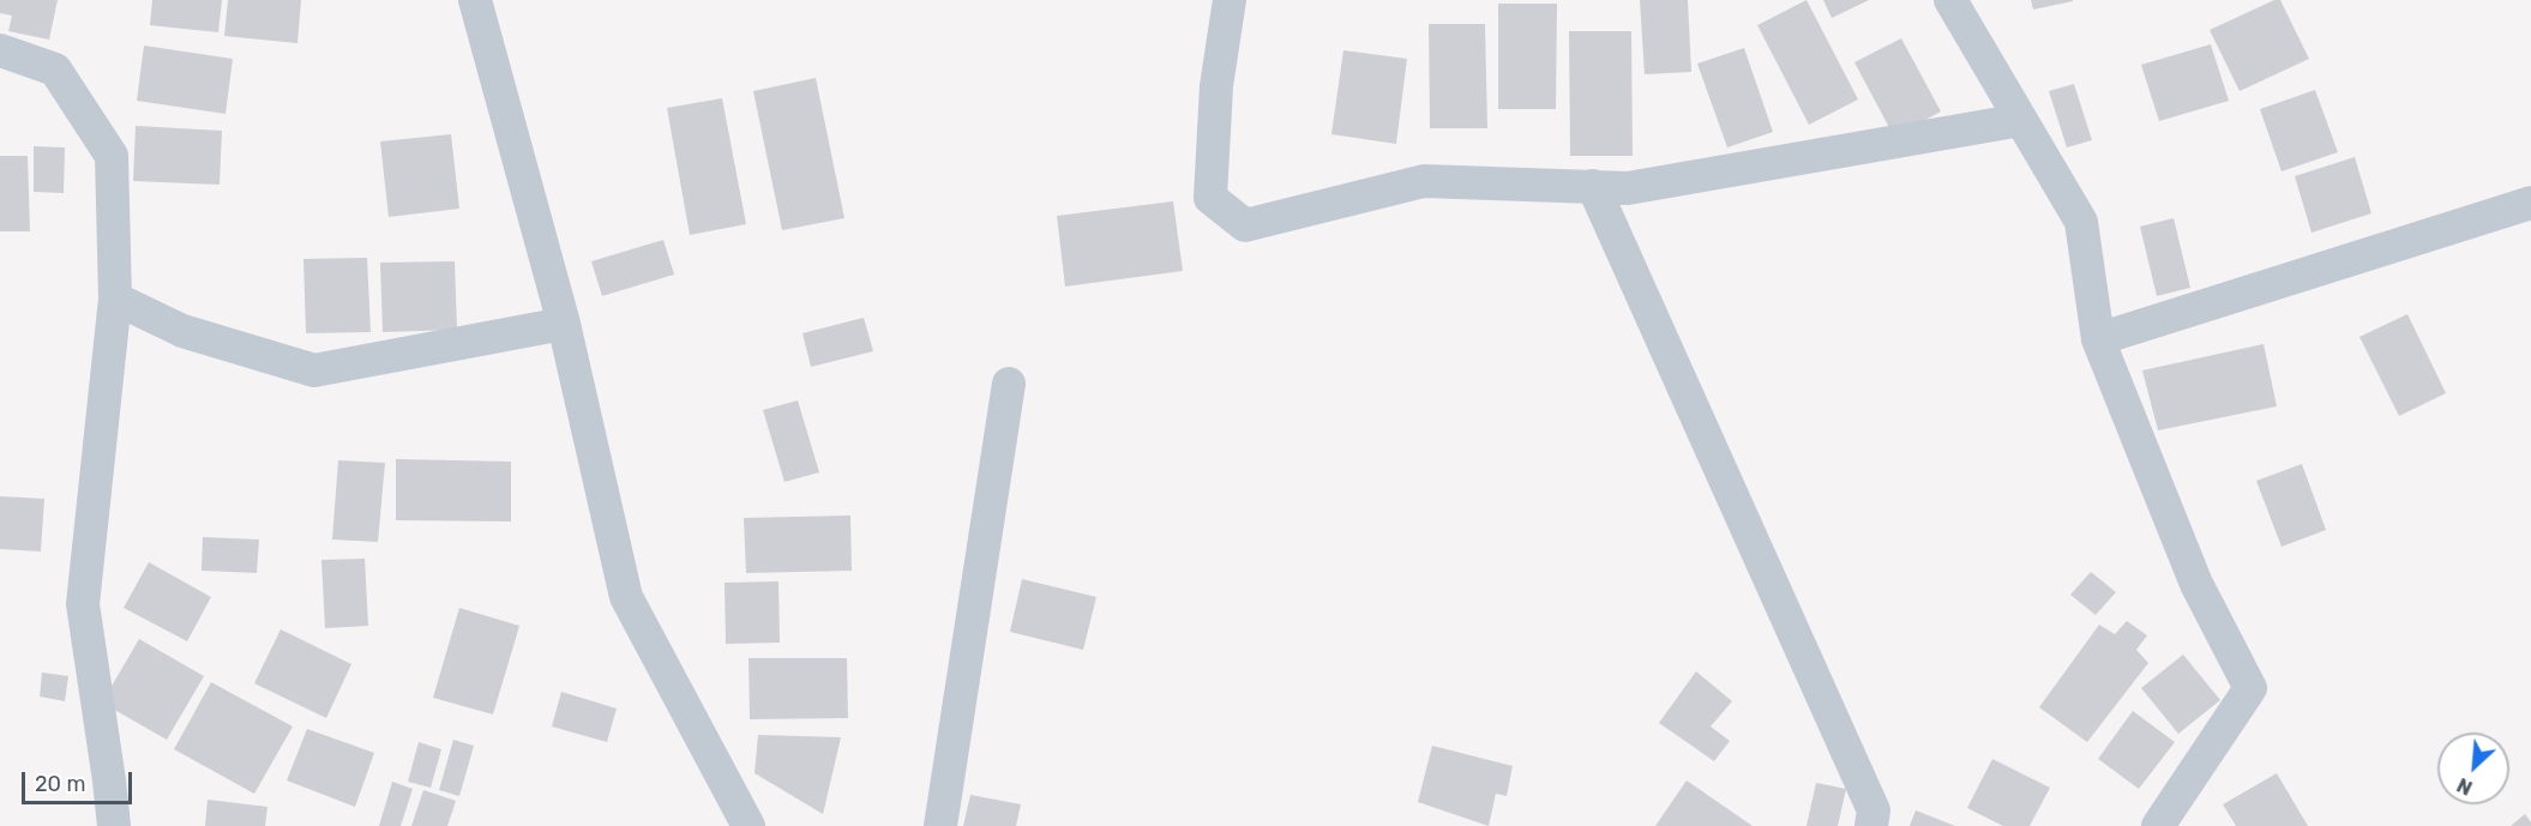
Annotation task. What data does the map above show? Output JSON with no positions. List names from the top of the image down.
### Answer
{
  "scale_bar": "20 m",
  "north": "bottom left"
}
